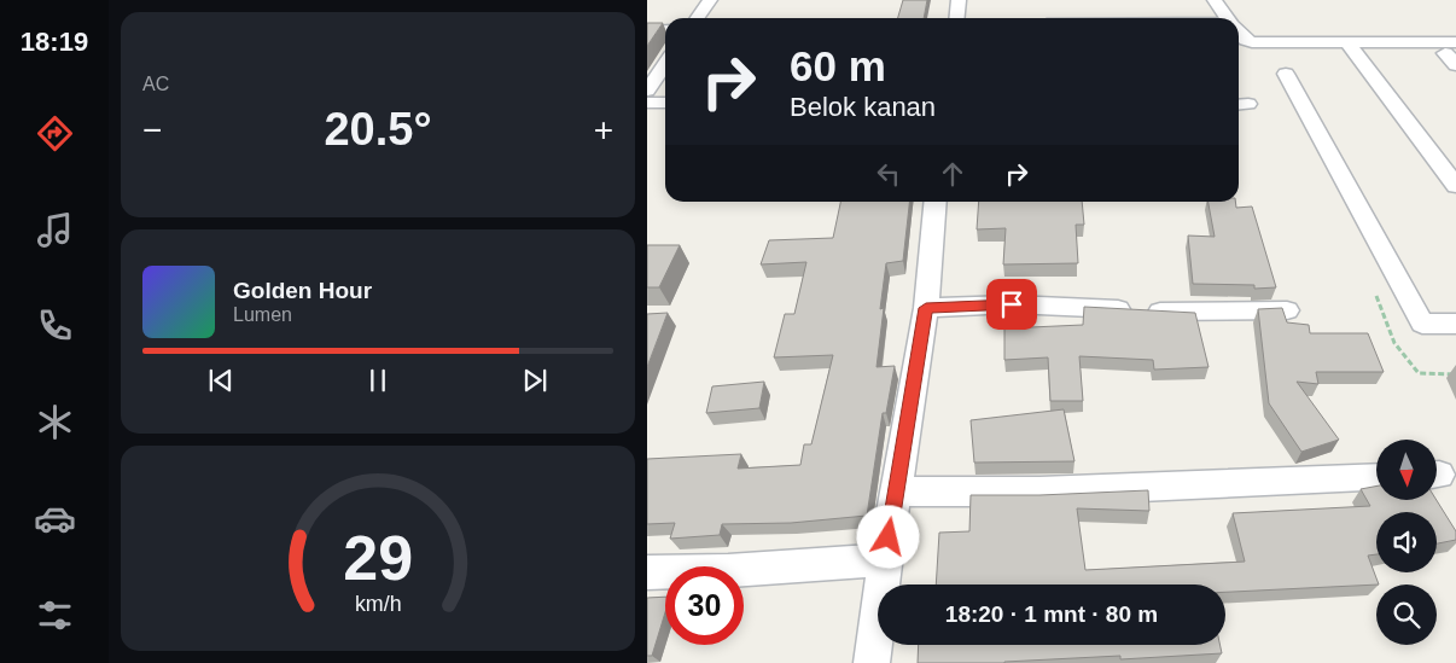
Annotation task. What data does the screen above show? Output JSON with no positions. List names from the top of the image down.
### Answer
{
  "north": "bottom",
  "page": {
    "tabs": "18:19",
    "tile": "AC",
    "turn": ["60 m", "Belok kanan"],
    "heat": ["−", "20.5°", "+"],
    "song": ["Golden Hour", "Lumen"],
    "limit": "30",
    "trip": "18:20 · 1 mnt · 80 m",
    "gauge": ["29", "km/h"]
  }
}
